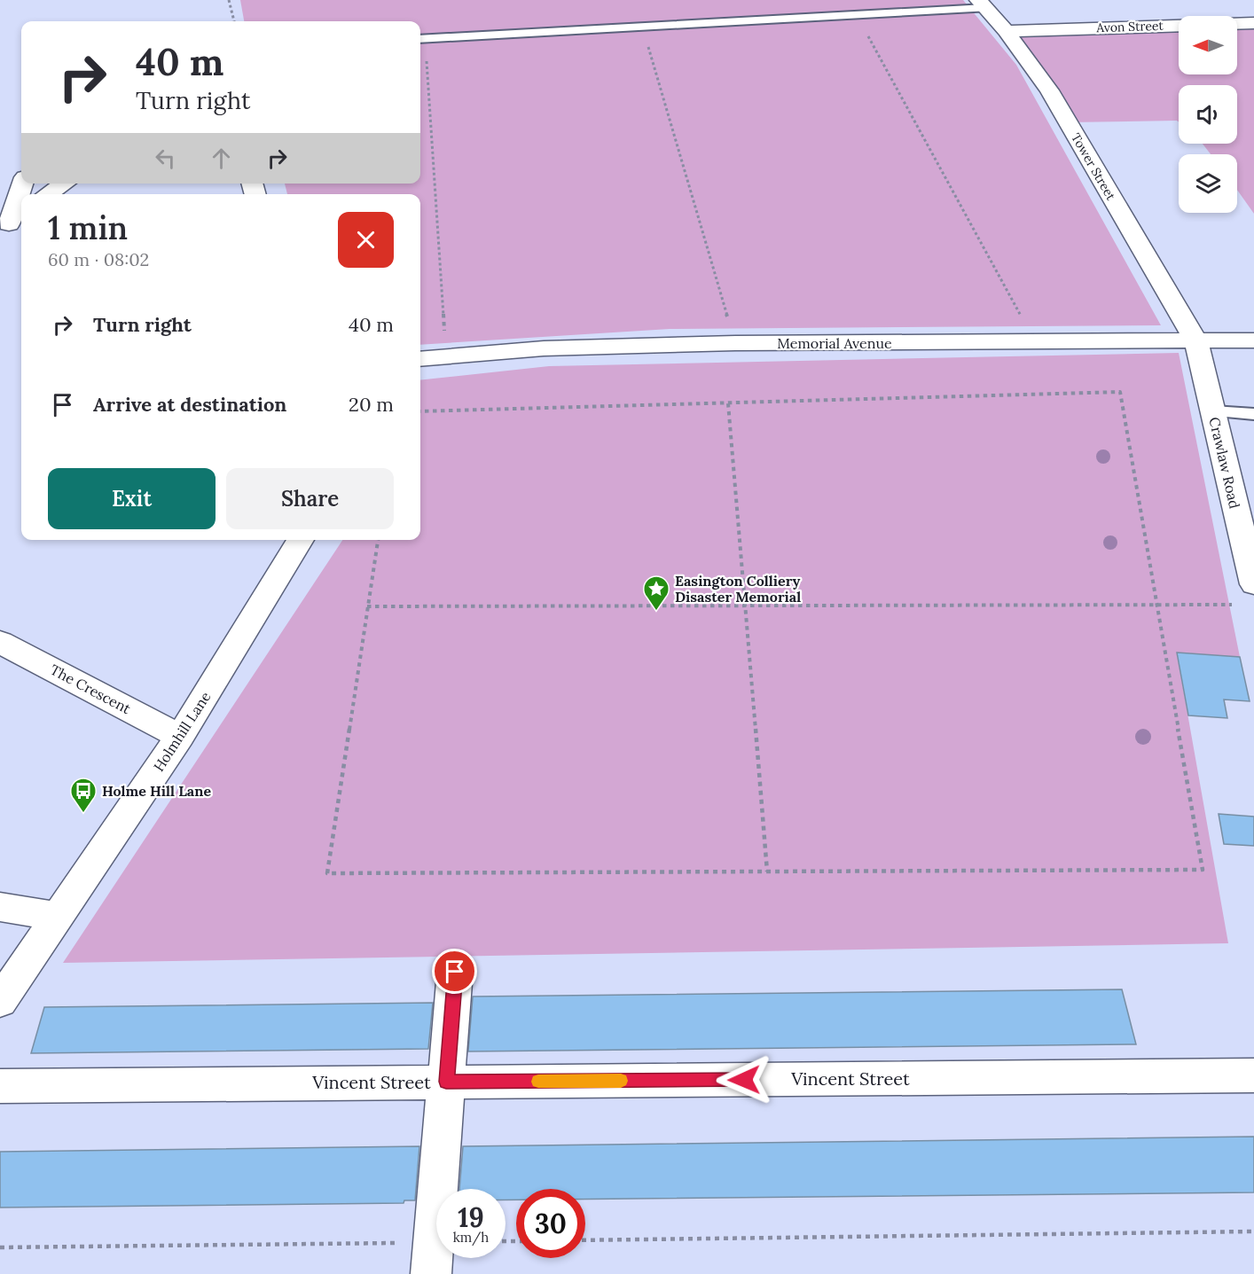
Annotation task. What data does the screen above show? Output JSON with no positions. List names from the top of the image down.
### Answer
{
  "streets": {
    "street": [
      "Avon Street",
      "Tower Street",
      "Memorial Avenue",
      "Crawlaw Road",
      "The Crescent",
      "Holmhill Lane",
      "Vincent Street"
    ]
  },
  "crossings": [
    ["Avon Street", "Tower Street"],
    ["Tower Street", "Memorial Avenue"],
    ["Tower Street", "Crawlaw Road"],
    ["Memorial Avenue", "Crawlaw Road"],
    ["The Crescent", "Holmhill Lane"]
  ],
  "places": {
    "place": ["Easington Colliery Disaster Memorial"],
    "bus stop": ["Holme Hill Lane"]
  },
  "north": "left",
  "page": {
    "turn": ["40 m", "Turn right"],
    "heading": ["1 min", "60 m · 08:02"],
    "list": [
      {
        "name": "Turn right",
        "value": "40 m"
      },
      {
        "name": "Arrive at destination",
        "value": "20 m"
      }
    ],
    "buttons": ["Exit", "Share"],
    "speed": "19 km/h",
    "limit": "30"
  }
}
